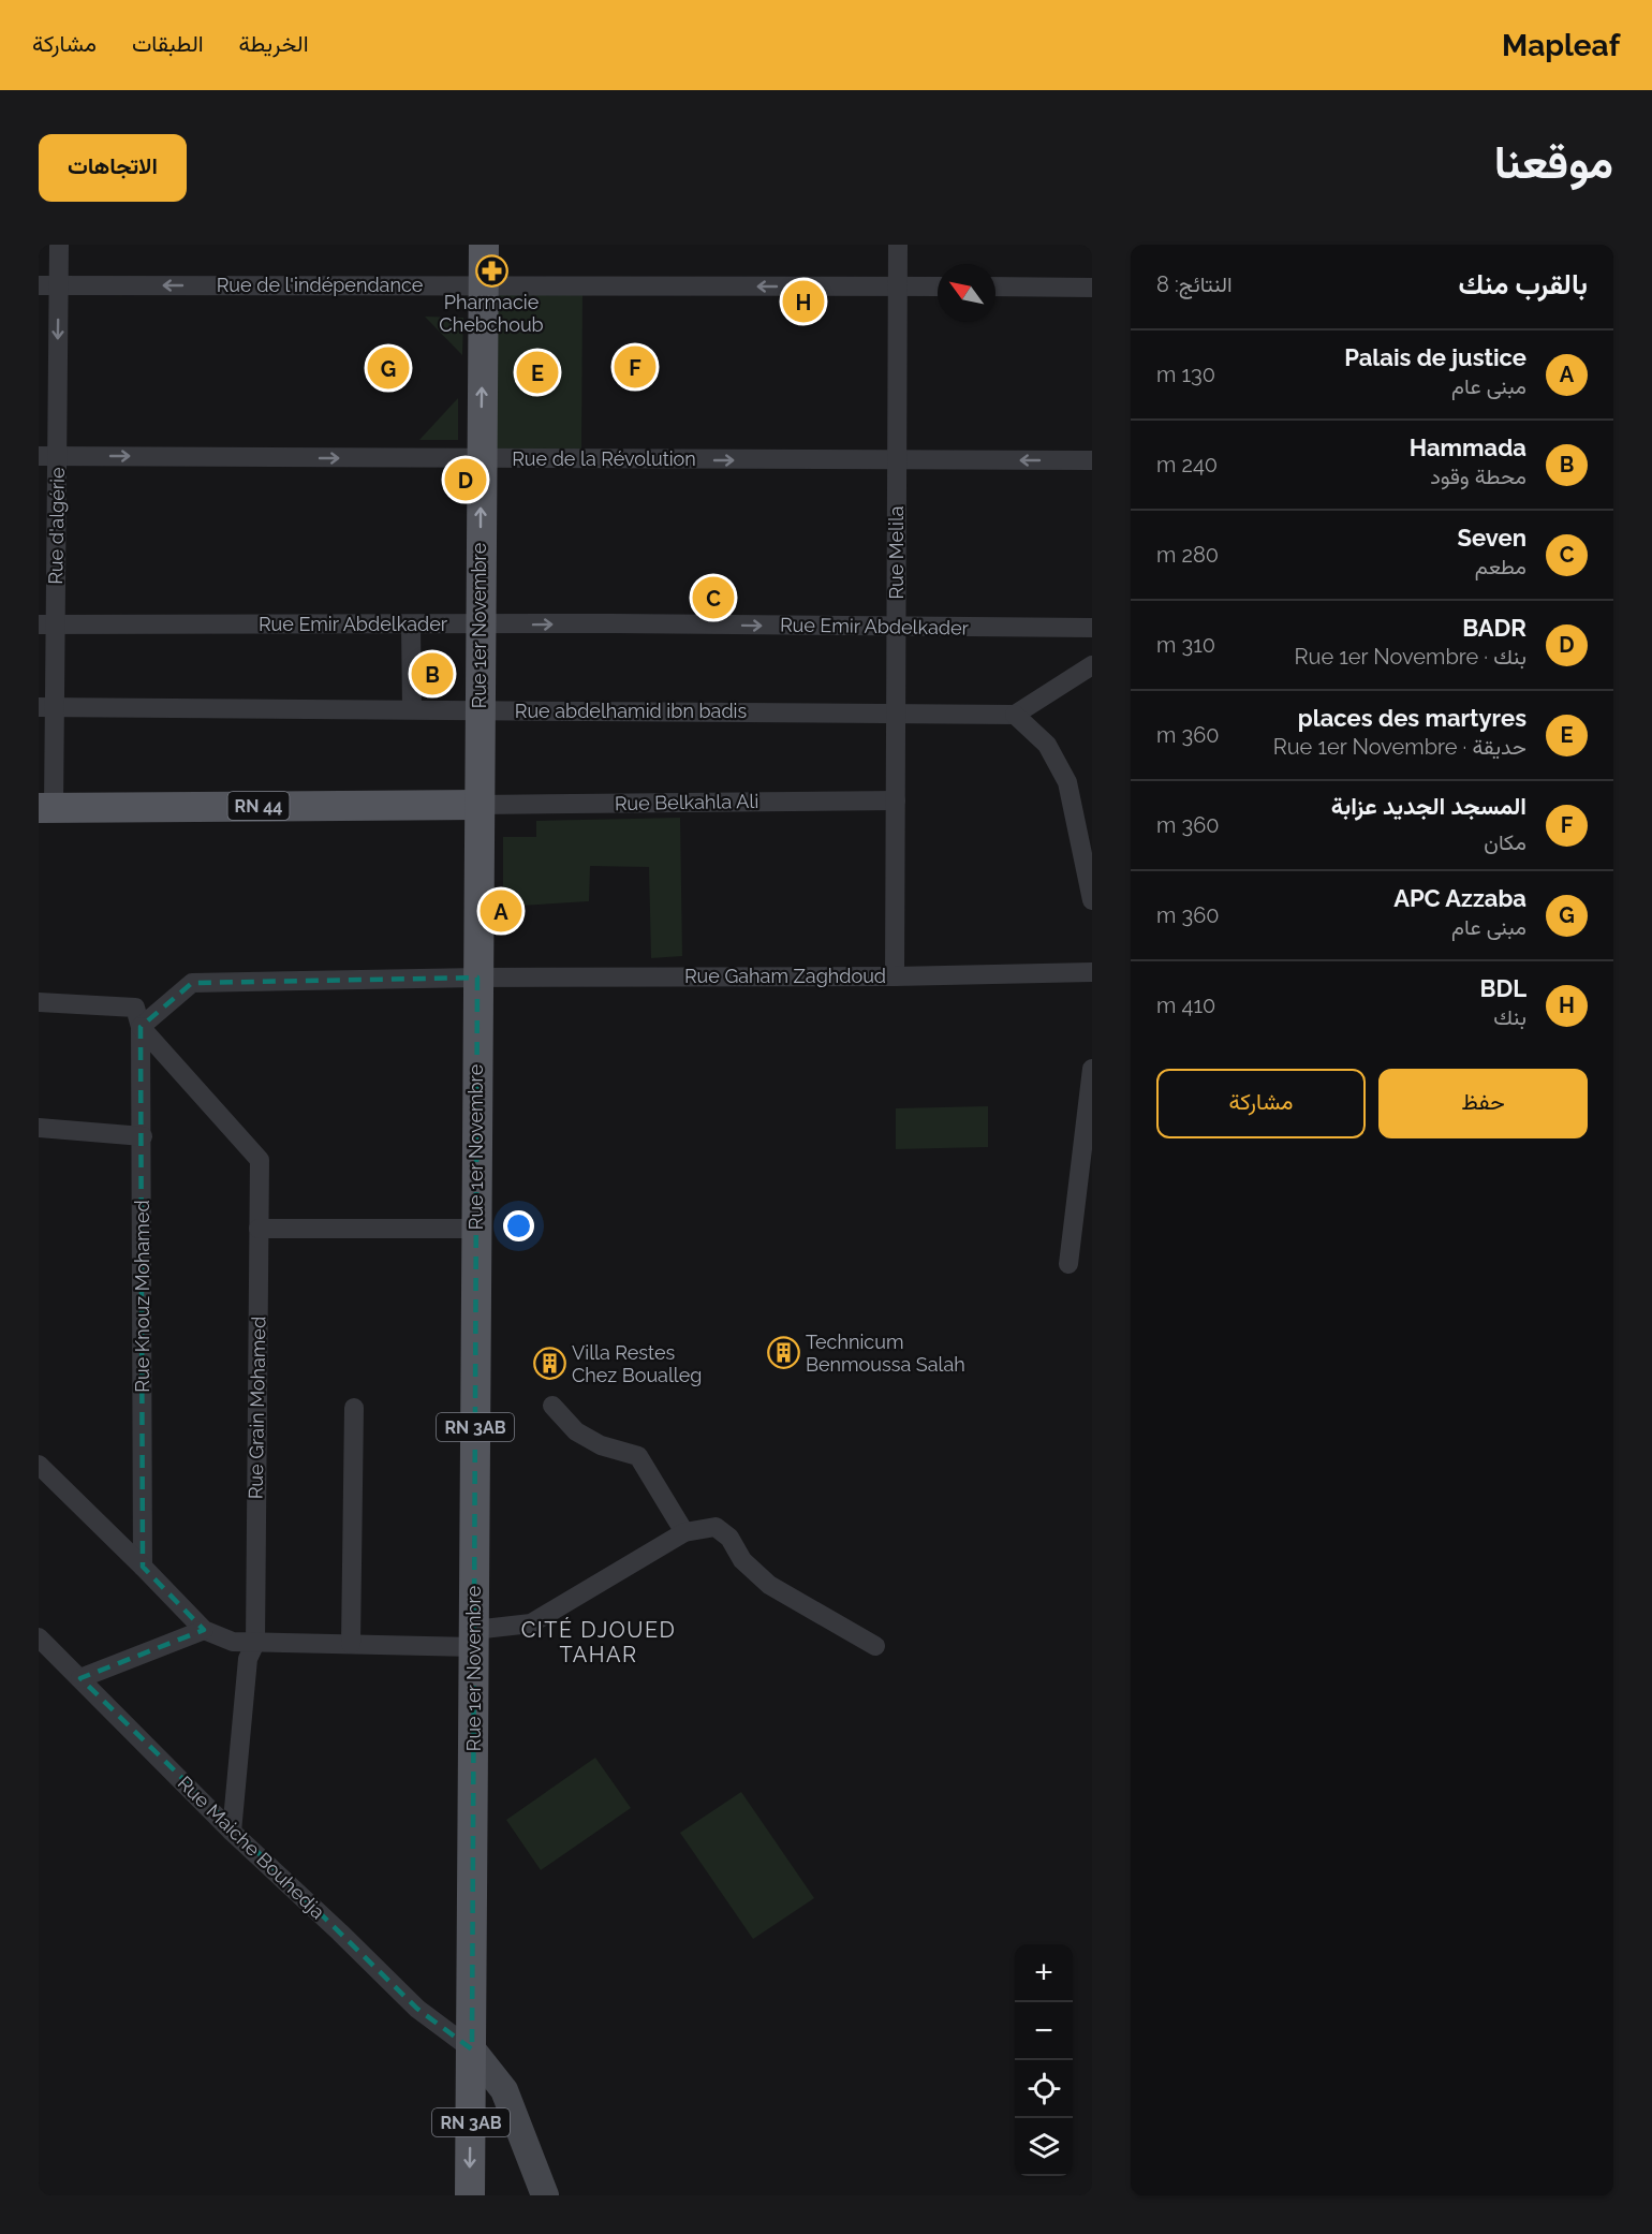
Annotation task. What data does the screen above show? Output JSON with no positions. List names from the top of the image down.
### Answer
{
  "streets": {
    "main road": ["Rue 1er Novembre", "RN 44", "RN 3AB"],
    "street": [
      "Rue de l'indépendance",
      "Rue de la Révolution",
      "Rue d'algérie",
      "Rue Melila",
      "Rue Emir Abdelkader",
      "Rue abdelhamid ibn badis",
      "Rue Belkahla Ali",
      "Rue Gaham Zaghdoud",
      "Rue Knouz Mohamed",
      "Rue Grain Mohamed",
      "Rue Maiche Bouhedja"
    ]
  },
  "crossings": [
    ["Rue de l'indépendance", "Rue d'algérie"],
    ["Rue de l'indépendance", "Rue Melila"],
    ["Rue de l'indépendance", "Rue 1er Novembre"],
    ["Rue de la Révolution", "Rue d'algérie"],
    ["Rue de la Révolution", "Rue Melila"],
    ["Rue de la Révolution", "Rue 1er Novembre"],
    ["Rue d'algérie", "Rue Emir Abdelkader"],
    ["Rue d'algérie", "Rue abdelhamid ibn badis"],
    ["Rue d'algérie", "RN 44"],
    ["Rue Melila", "Rue Emir Abdelkader"],
    ["Rue Melila", "Rue abdelhamid ibn badis"],
    ["Rue Melila", "Rue Belkahla Ali"],
    ["Rue Melila", "Rue Gaham Zaghdoud"],
    ["Rue Emir Abdelkader", "Rue 1er Novembre"],
    ["Rue 1er Novembre", "Rue abdelhamid ibn badis"],
    ["Rue 1er Novembre", "Rue Belkahla Ali"],
    ["Rue 1er Novembre", "RN 44"],
    ["Rue 1er Novembre", "Rue Gaham Zaghdoud"],
    ["Rue 1er Novembre", "RN 3AB"],
    ["Rue 1er Novembre", "Rue Maiche Bouhedja"],
    ["Rue Belkahla Ali", "RN 44"],
    ["Rue Knouz Mohamed", "Rue Grain Mohamed"],
    ["Rue Grain Mohamed", "Rue Maiche Bouhedja"],
    ["RN 3AB", "Rue Maiche Bouhedja"]
  ],
  "one_way": ["Rue de l'indépendance", "Rue Emir Abdelkader"],
  "districts": ["CITÉ DJOUED TAHAR"],
  "places": {
    "pharmacy": ["Pharmacie Chebchoub"],
    "building": ["Technicum Benmoussa Salah", "Villa Restes Chez Boualleg"]
  },
  "north": "top left",
  "page": {
    "header": "Mapleaf",
    "nav": ["الخريطة", "الطبقات", "مشاركة"],
    "title": "موقعنا",
    "buttons": [
      "الاتجاهات",
      ["حفظ", "مشاركة"]
    ],
    "heading": ["بالقرب منك", "النتائج: 8"],
    "pins": [
      "H",
      "F",
      "G",
      "E",
      "D",
      "C",
      "B",
      "A"
    ],
    "list": [
      {
        "mark": "A",
        "name": "Palais de justice",
        "note": "مبنى عام",
        "value": "130 m"
      },
      {
        "mark": "B",
        "name": "Hammada",
        "note": "محطة وقود",
        "value": "240 m"
      },
      {
        "mark": "C",
        "name": "Seven",
        "note": "مطعم",
        "value": "280 m"
      },
      {
        "mark": "D",
        "name": "BADR",
        "note": "بنك · Rue 1er Novembre",
        "value": "310 m"
      },
      {
        "mark": "E",
        "name": "places des martyres",
        "note": "حديقة · Rue 1er Novembre",
        "value": "360 m"
      },
      {
        "mark": "F",
        "name": "المسجد الجديد عزابة",
        "note": "مكان",
        "value": "360 m"
      },
      {
        "mark": "G",
        "name": "APC Azzaba",
        "note": "مبنى عام",
        "value": "360 m"
      },
      {
        "mark": "H",
        "name": "BDL",
        "note": "بنك",
        "value": "410 m"
      }
    ],
    "map_buttons": ["+", "−"]
  }
}
